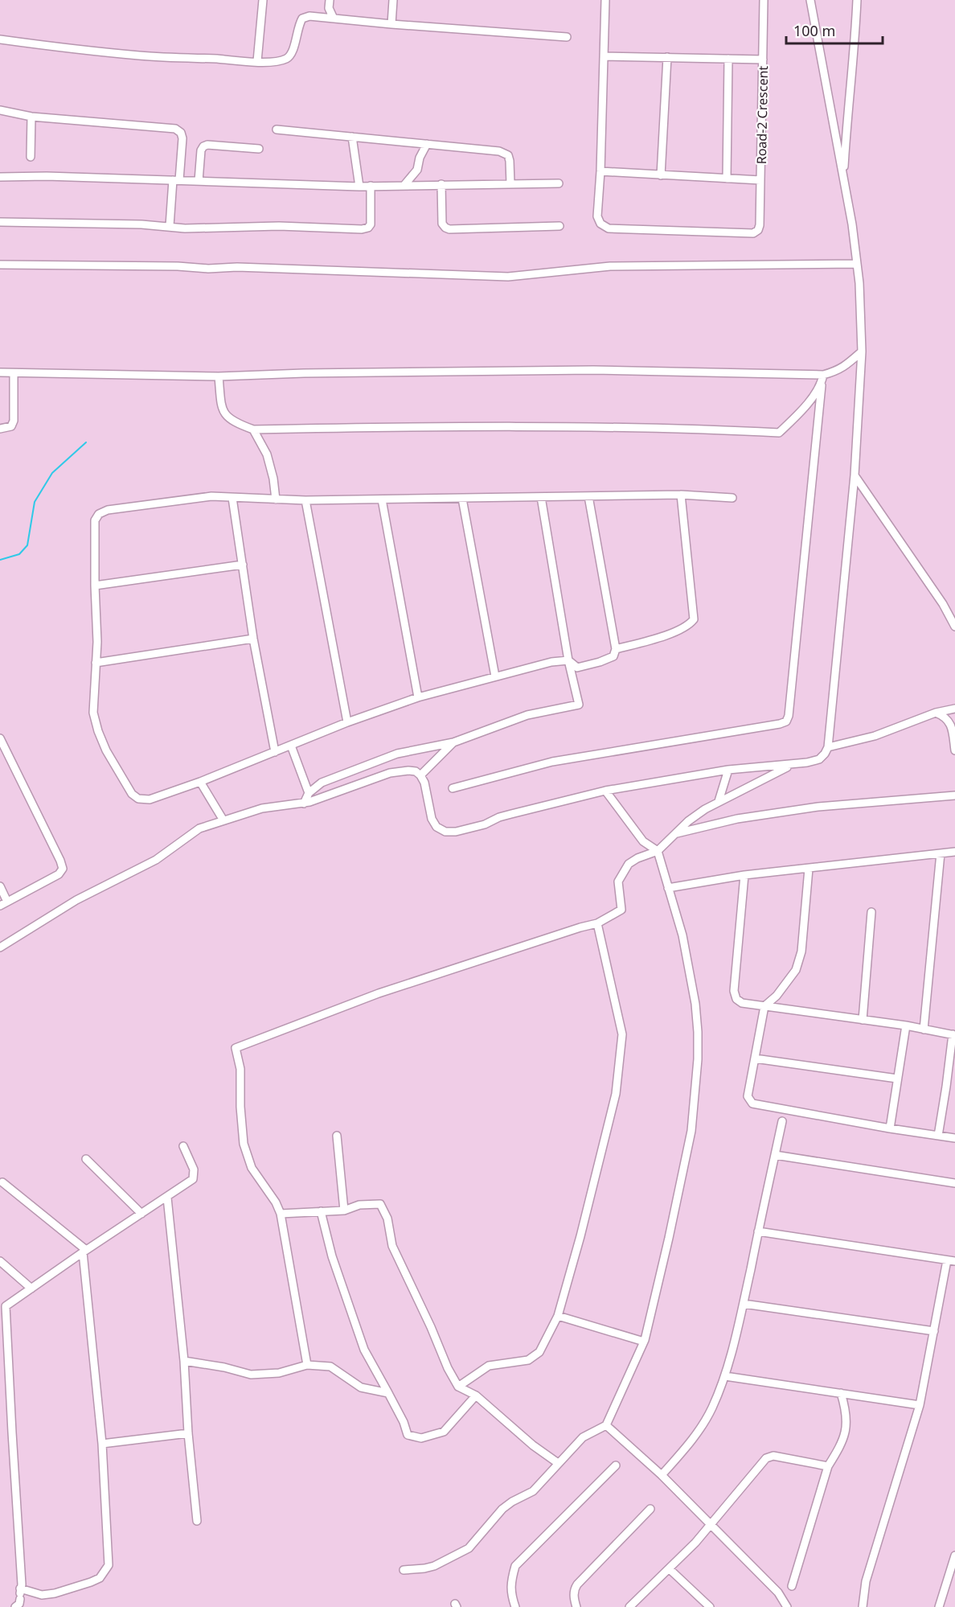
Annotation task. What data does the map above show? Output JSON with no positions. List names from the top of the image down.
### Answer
{
  "streets": {
    "street": ["Road-2 Crescent"]
  },
  "scale_bar": "100 m"
}
